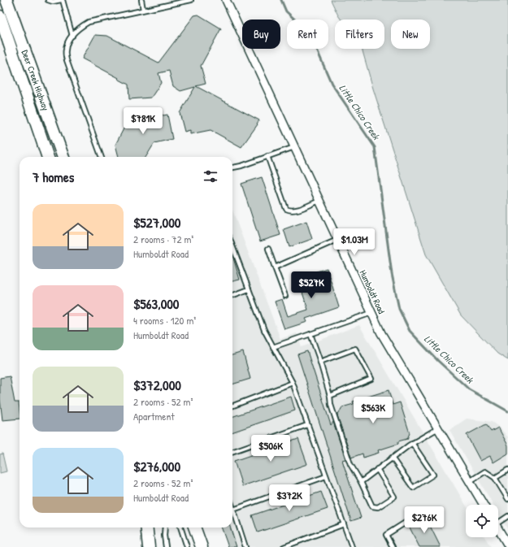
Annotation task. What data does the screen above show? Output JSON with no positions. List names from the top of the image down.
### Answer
{
  "streets": {
    "main road": ["Deer Creek Highway"],
    "street": ["Humboldt Road"]
  },
  "water": ["Little Chico Creek"],
  "page": {
    "chip": [
      "Buy",
      "Rent",
      "Filters",
      "New"
    ],
    "price": [
      "$781K",
      "$1.03M",
      "$527K",
      "$563K",
      "$506K",
      "$372K",
      "$276K"
    ],
    "heading": "7 homes",
    "list": [
      {
        "name": "$527,000",
        "note": "2 rooms · 72 m² · Humboldt Road"
      },
      {
        "name": "$563,000",
        "note": "4 rooms · 120 m² · Humboldt Road"
      },
      {
        "name": "$372,000",
        "note": "2 rooms · 52 m² · Apartment"
      },
      {
        "name": "$276,000",
        "note": "2 rooms · 52 m² · Humboldt Road"
      }
    ]
  }
}
